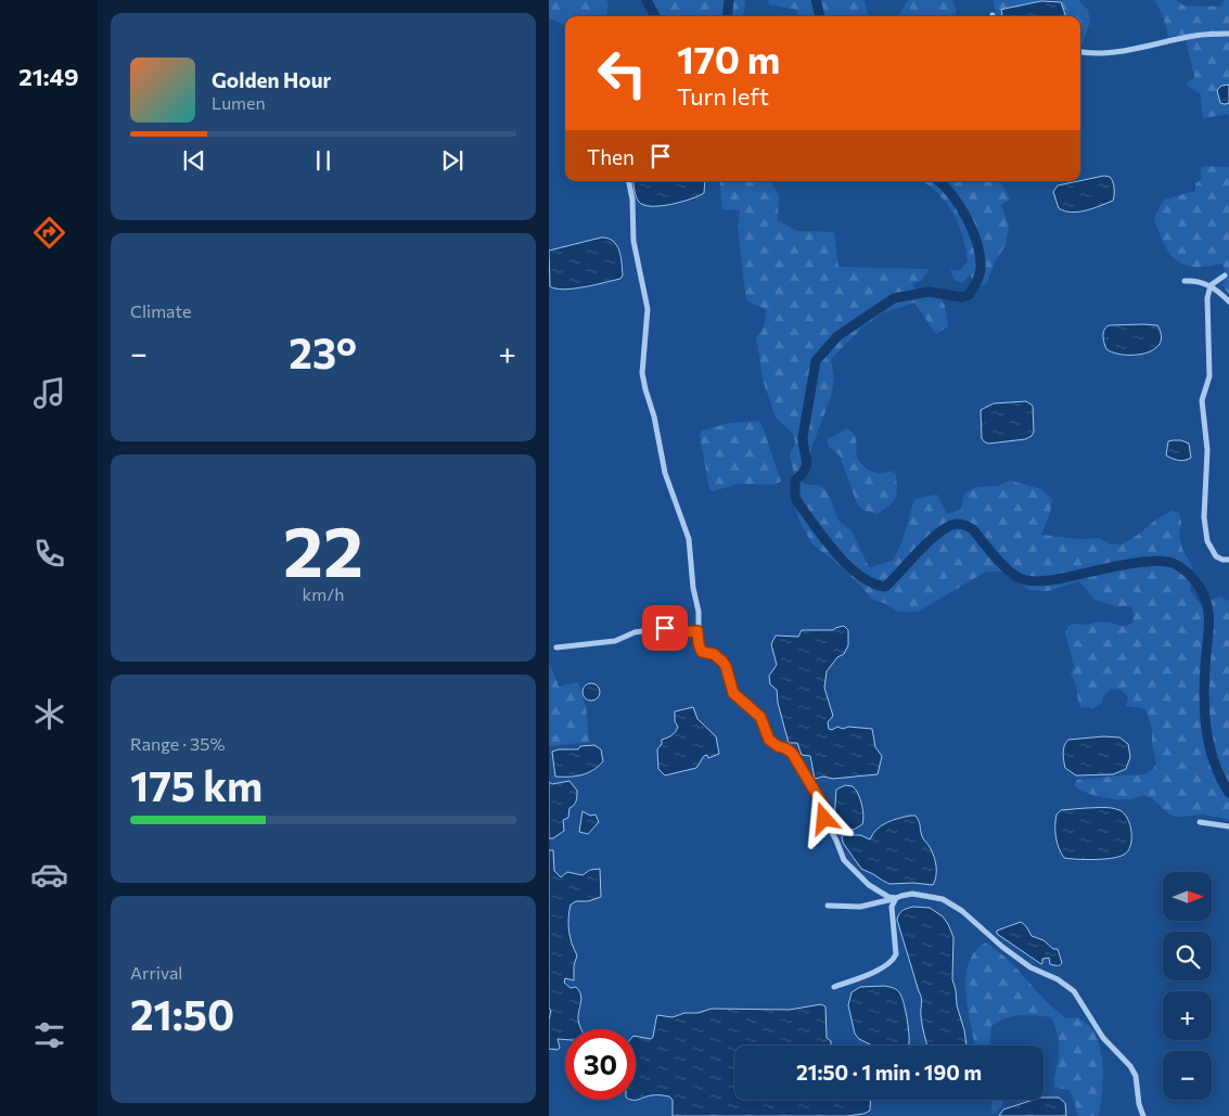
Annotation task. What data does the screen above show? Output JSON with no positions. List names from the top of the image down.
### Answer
{
  "north": "right",
  "page": {
    "tabs": "21:49",
    "turn": ["170 m", "Turn left"],
    "song": ["Golden Hour", "Lumen"],
    "then": "Then",
    "tile": [
      "Climate",
      ["22", "km/h"],
      ["Range · 35%", "175 km"],
      ["Arrival", "21:50"]
    ],
    "heat": ["−", "23°", "+"],
    "map_buttons": ["+", "−"],
    "limit": "30",
    "trip": "21:50 · 1 min · 190 m"
  }
}
